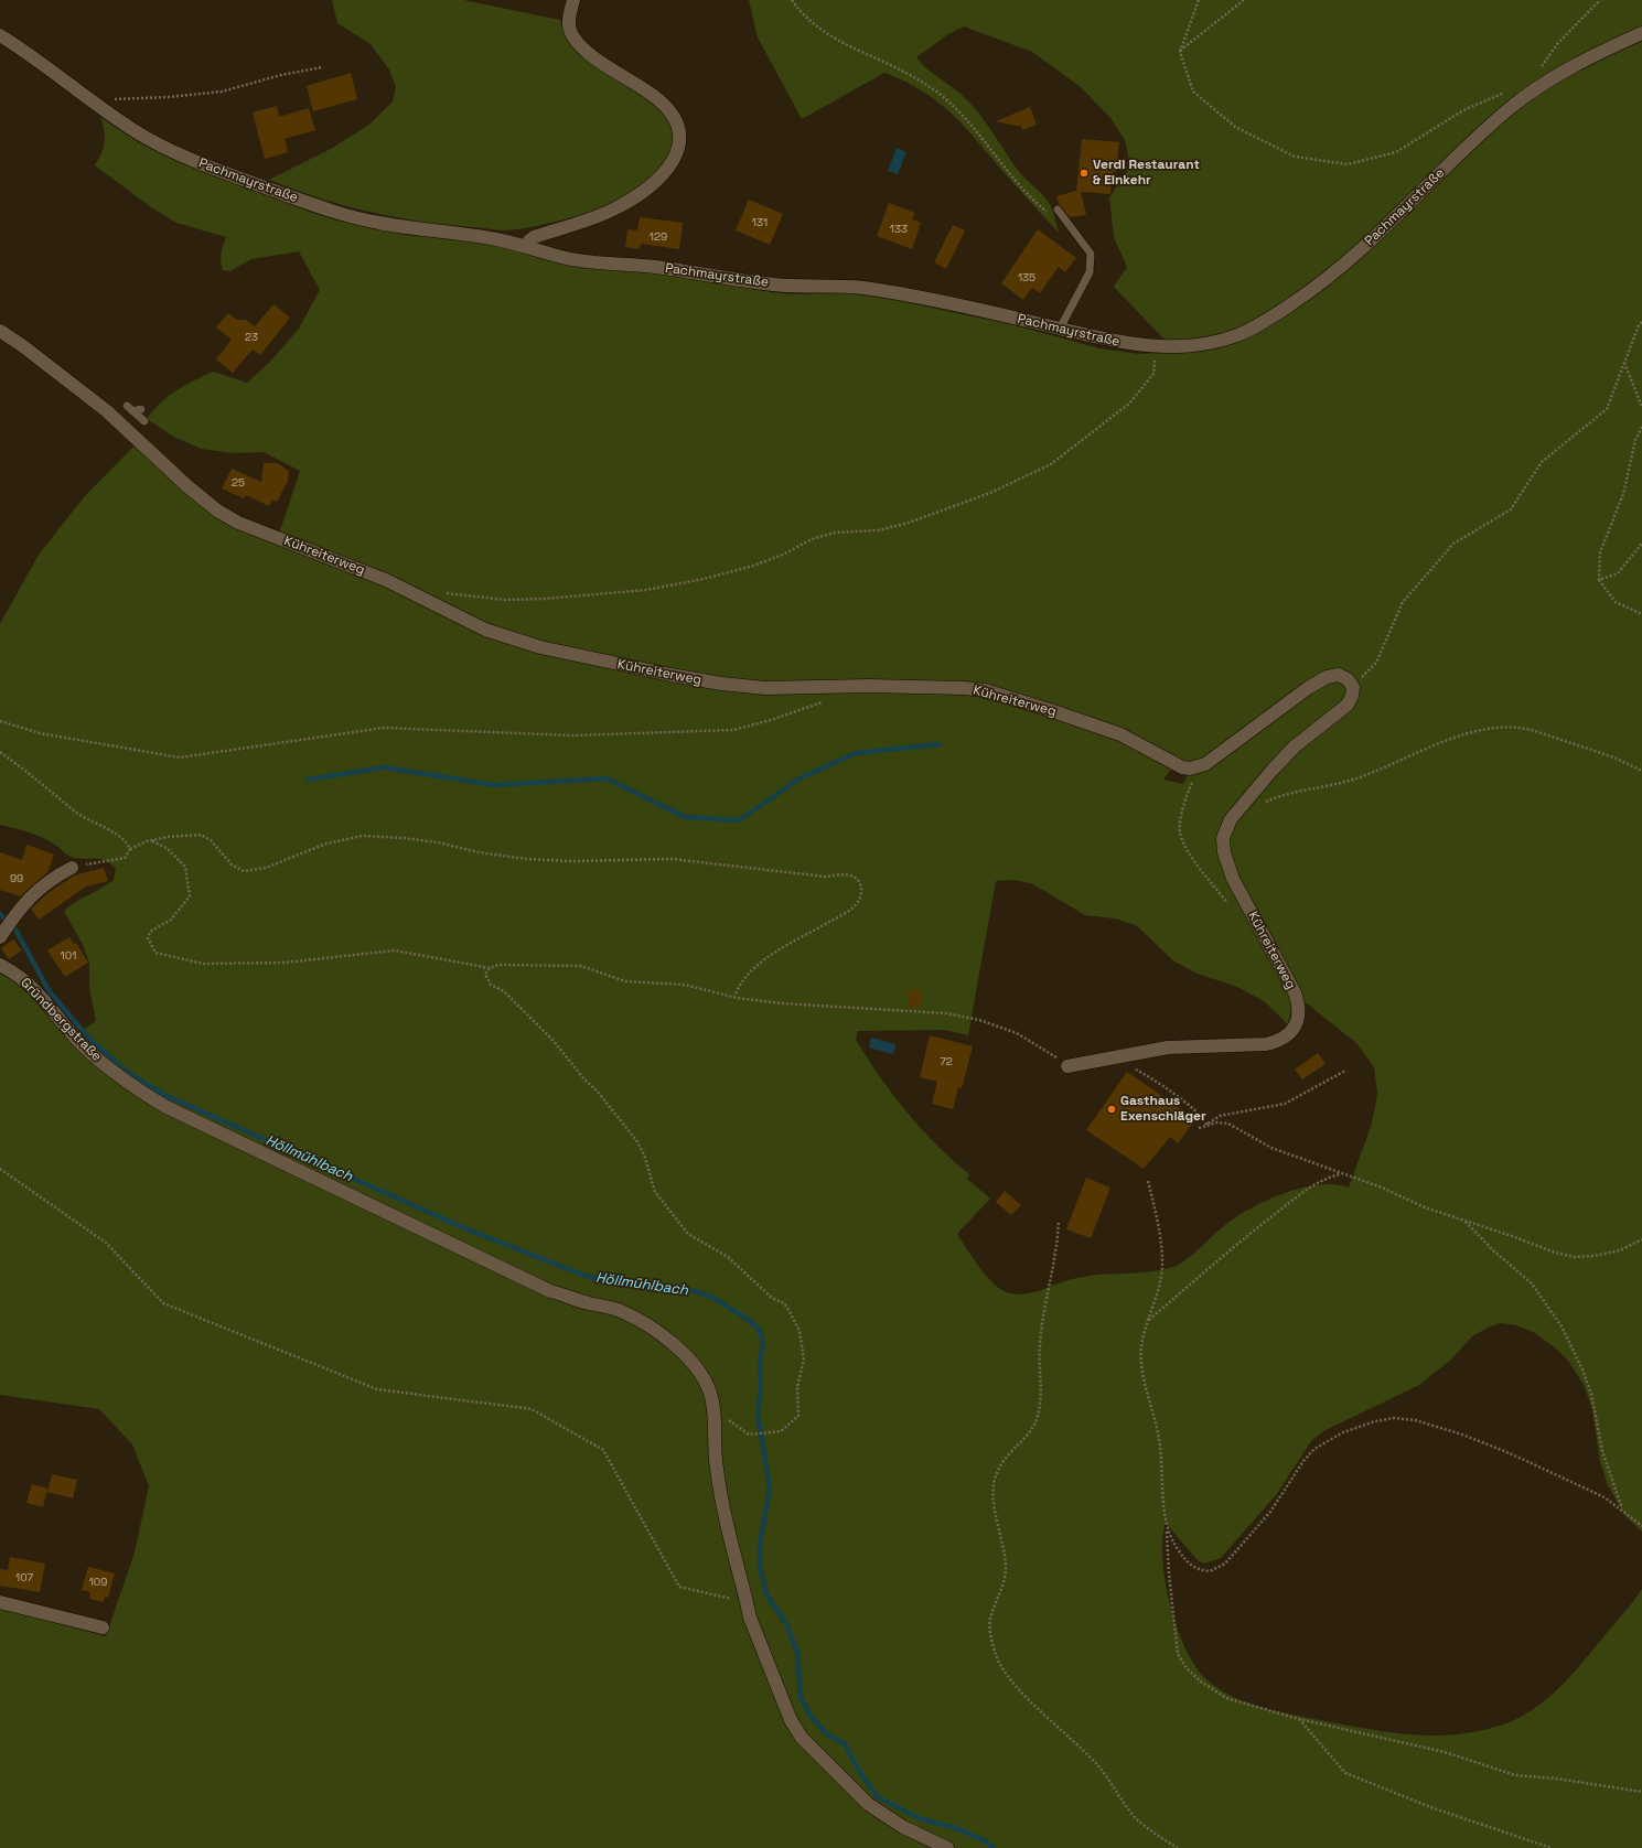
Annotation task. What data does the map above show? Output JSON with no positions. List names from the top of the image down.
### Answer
{
  "streets": {
    "street": ["Pachmayrstraße", "Kühreiterweg", "Gründbergstraße"]
  },
  "water": ["Höllmühlbach"],
  "places": ["Verdi Restaurant & Einkehr", "Gasthaus Exenschläger"],
  "house_numbers": [
    "131",
    "133",
    "129",
    "135",
    "23",
    "25",
    "99",
    "101",
    "72",
    "107",
    "109"
  ]
}
